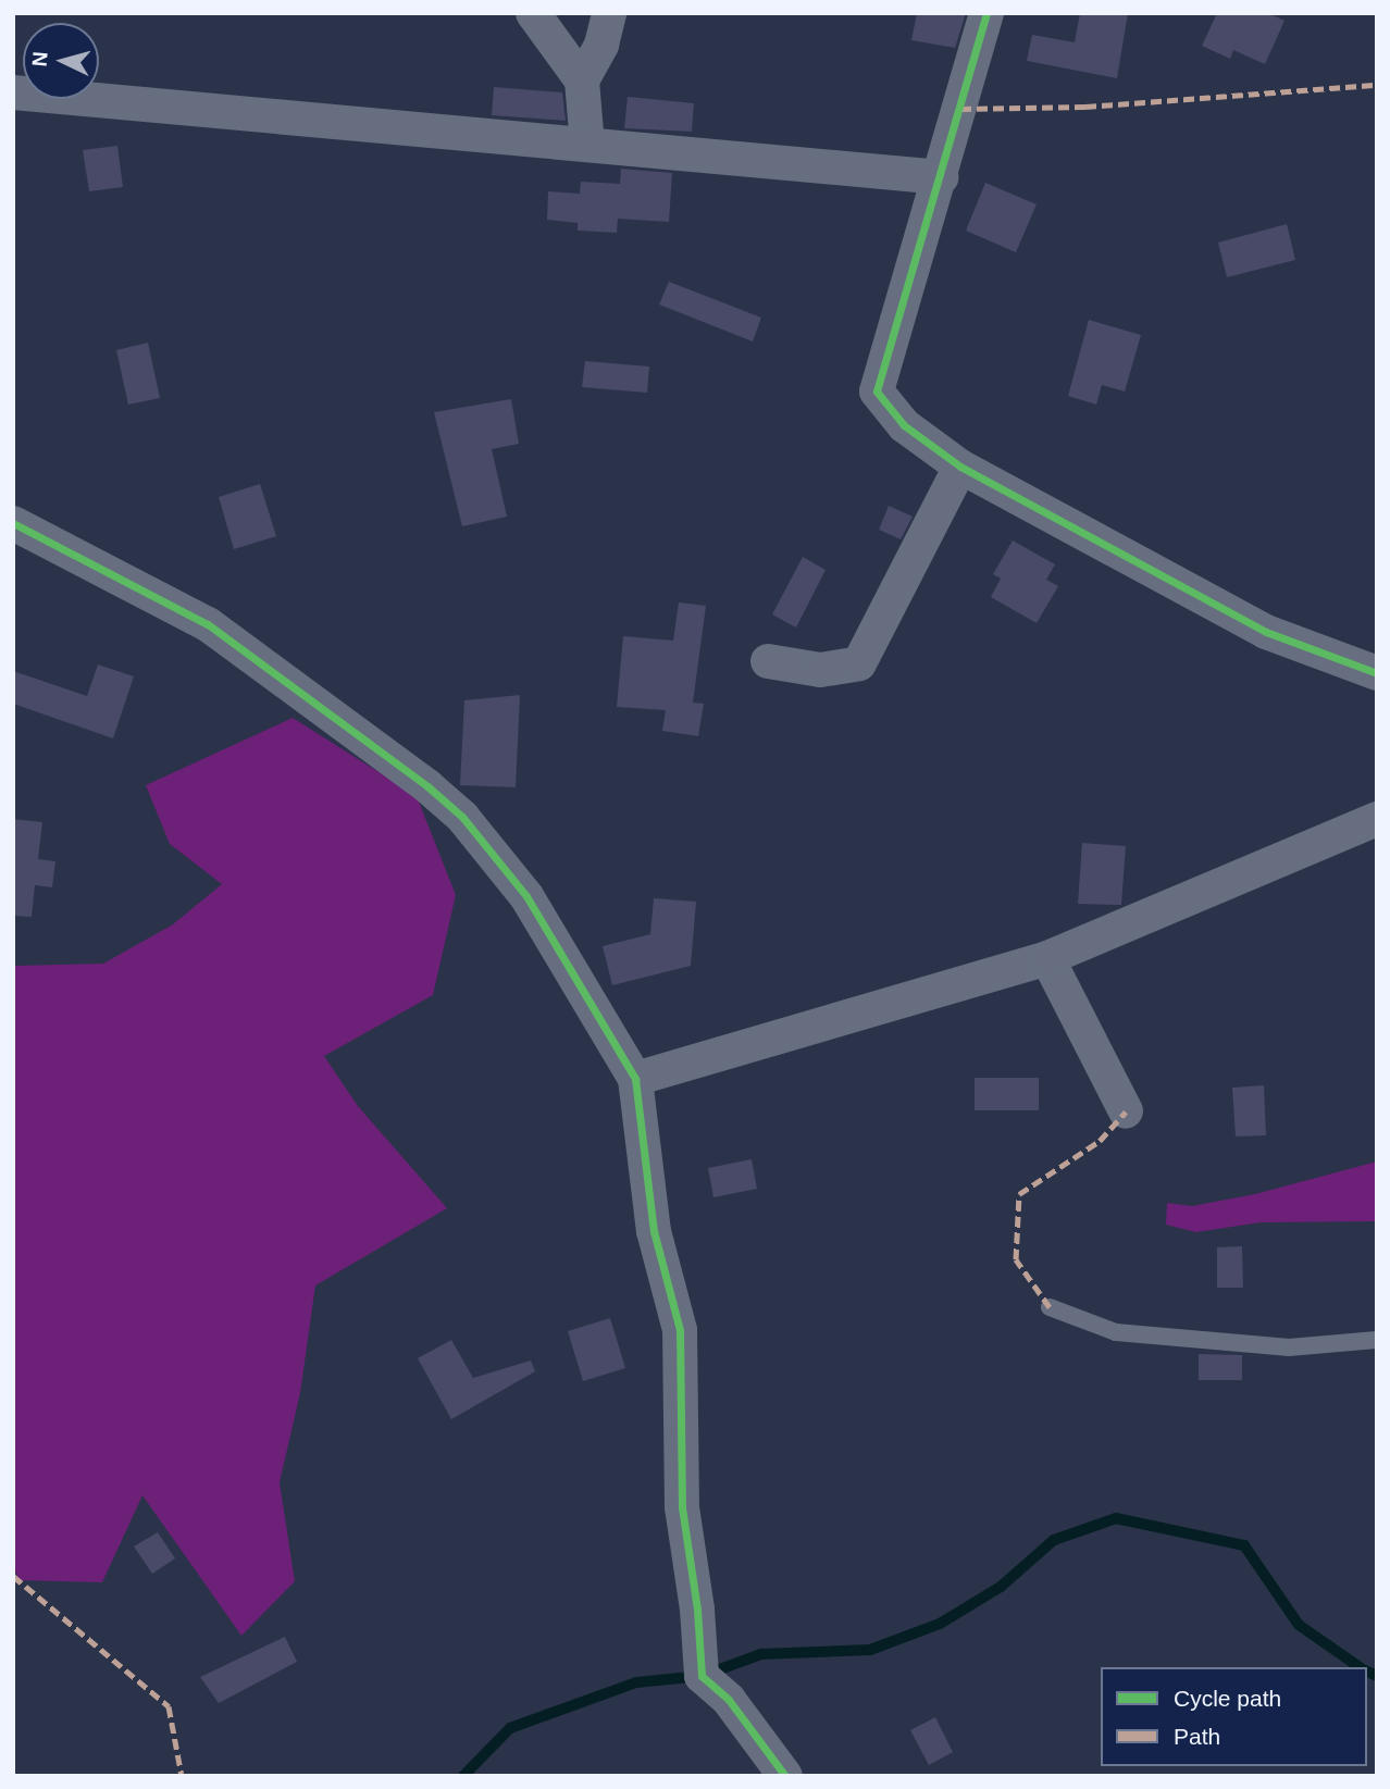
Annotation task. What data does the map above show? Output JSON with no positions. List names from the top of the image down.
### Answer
{
  "legend": ["Cycle path", "Path"],
  "north": "left"
}
